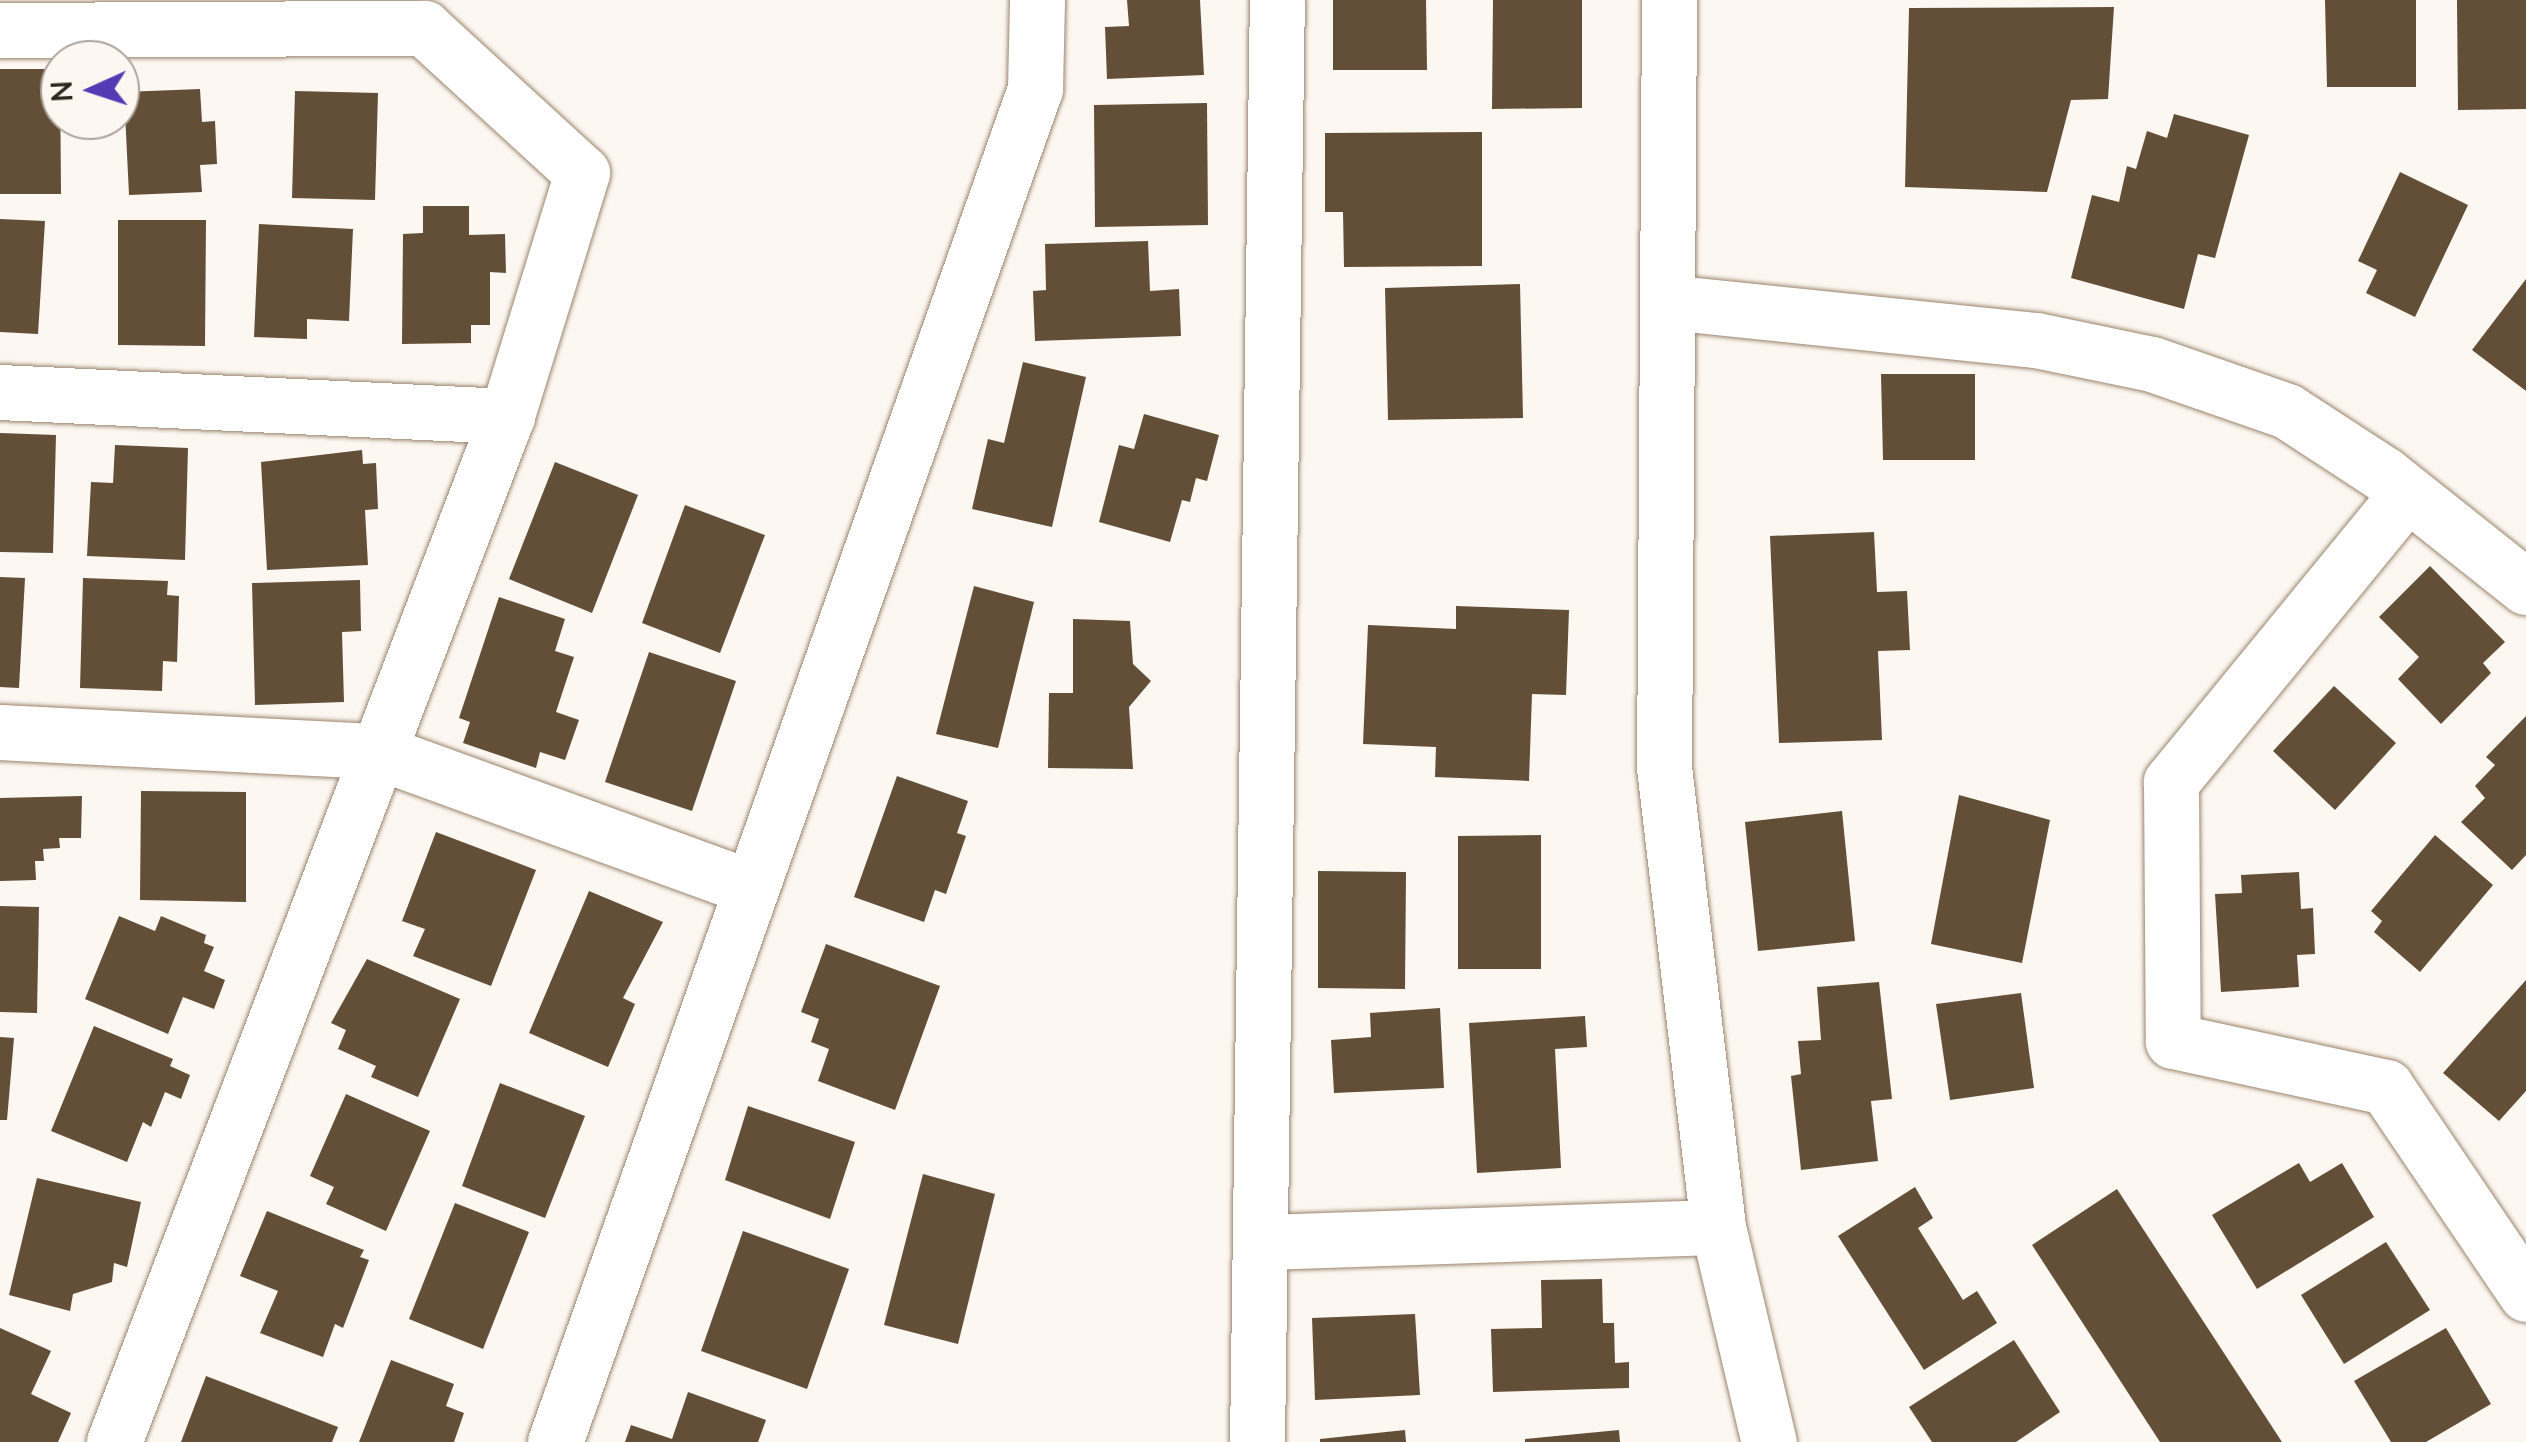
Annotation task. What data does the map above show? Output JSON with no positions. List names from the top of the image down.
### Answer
{
  "north": "left"
}
